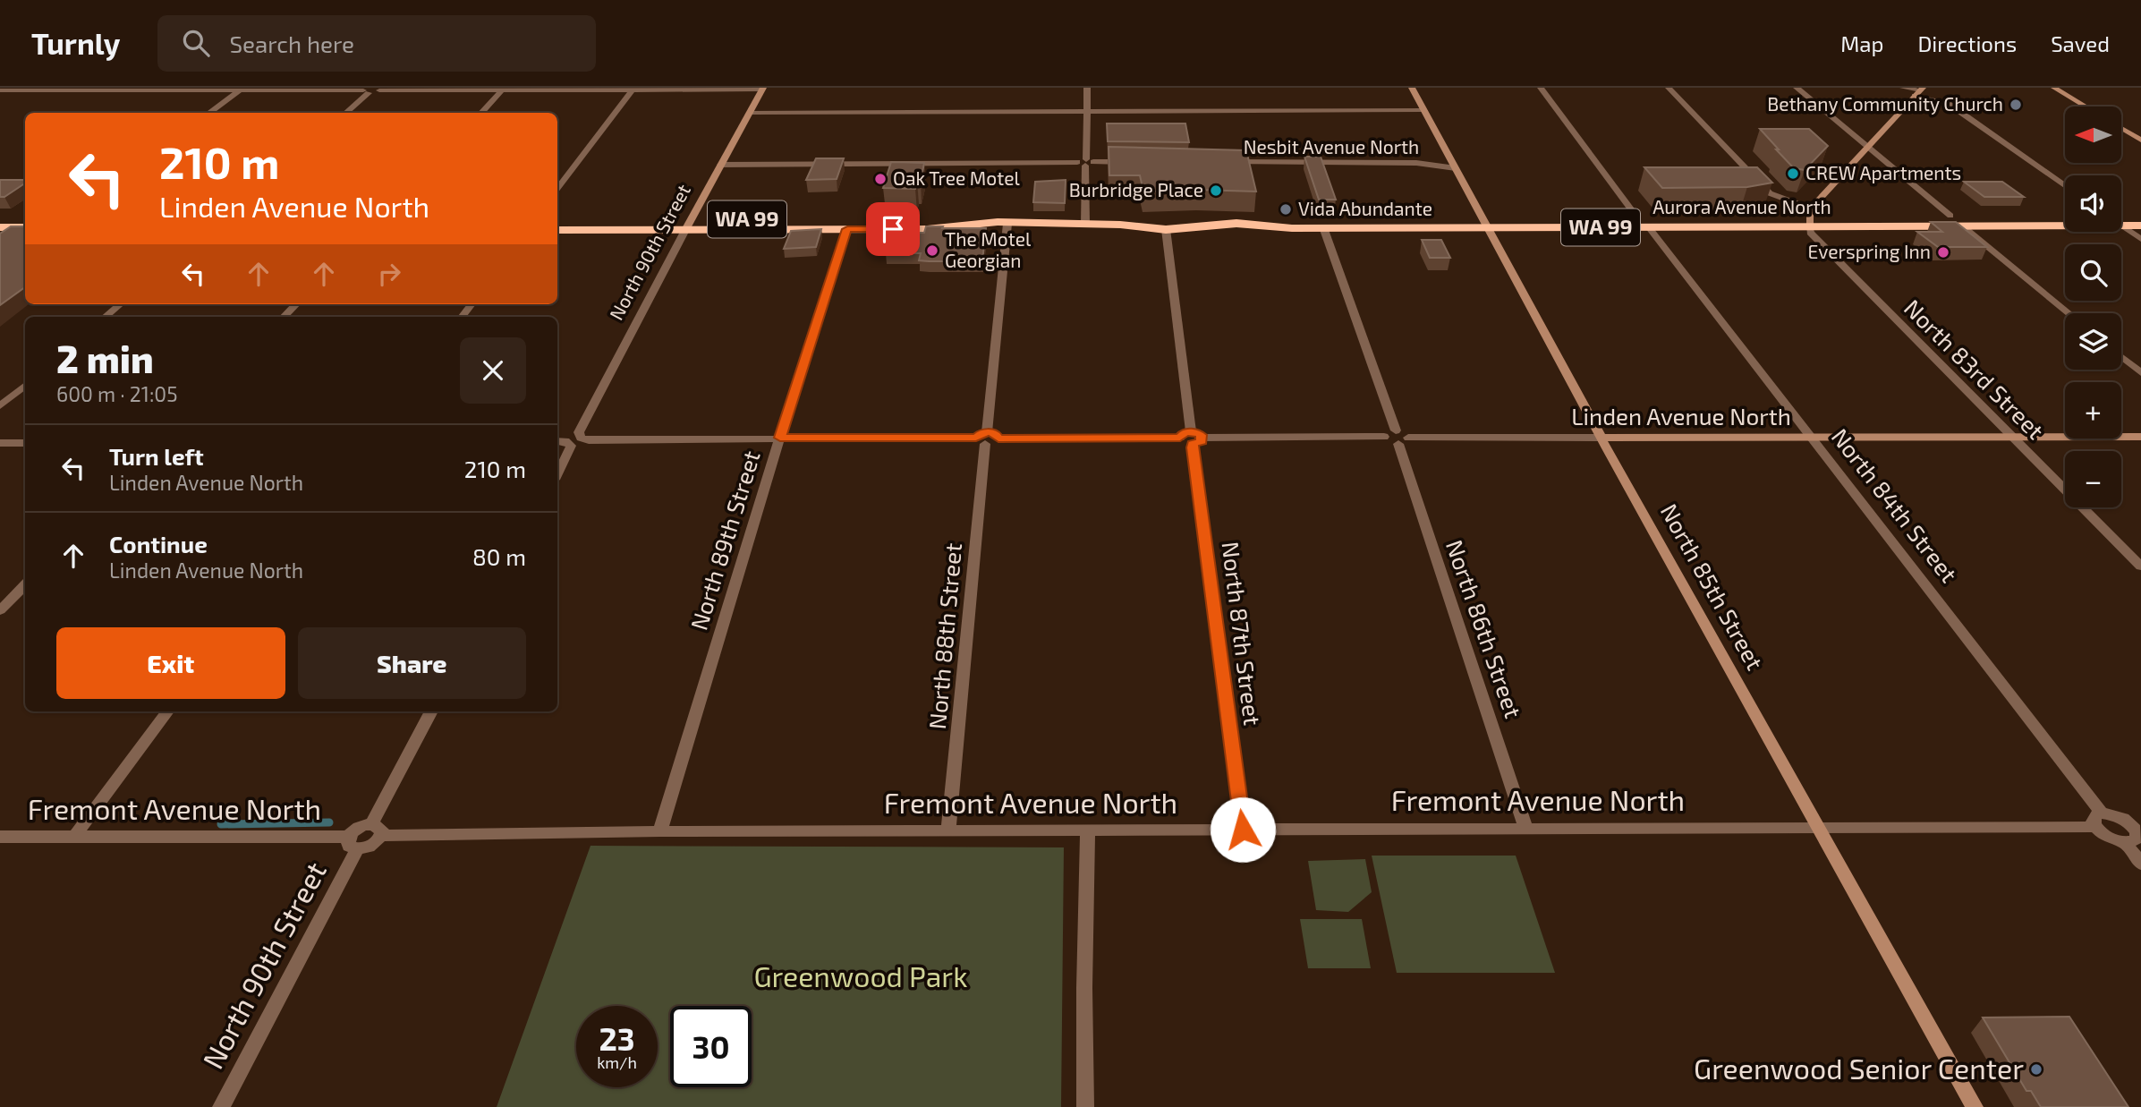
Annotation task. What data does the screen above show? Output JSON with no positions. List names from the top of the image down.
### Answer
{
  "streets": {
    "highway": ["Aurora Avenue North", "WA 99"],
    "main road": ["North 90th Street", "Linden Avenue North", "North 85th Street"],
    "street": [
      "Nesbit Avenue North",
      "North 83rd Street",
      "North 84th Street",
      "North 89th Street",
      "North 86th Street",
      "North 87th Street",
      "North 88th Street",
      "Fremont Avenue North"
    ]
  },
  "crossings": [
    ["Nesbit Avenue North", "North 85th Street"],
    ["Aurora Avenue North", "North 90th Street"],
    ["Aurora Avenue North", "North 83rd Street"],
    ["Aurora Avenue North", "North 84th Street"],
    ["Aurora Avenue North", "North 89th Street"],
    ["Aurora Avenue North", "North 85th Street"],
    ["Aurora Avenue North", "North 86th Street"],
    ["Aurora Avenue North", "North 87th Street"],
    ["Aurora Avenue North", "North 88th Street"],
    ["North 90th Street", "North 89th Street"],
    ["North 90th Street", "Fremont Avenue North"],
    ["North 83rd Street", "Linden Avenue North"],
    ["Linden Avenue North", "North 84th Street"],
    ["Linden Avenue North", "North 85th Street"],
    ["Linden Avenue North", "North 86th Street"],
    ["North 84th Street", "Fremont Avenue North"],
    ["North 89th Street", "Fremont Avenue North"],
    ["North 85th Street", "Fremont Avenue North"],
    ["North 86th Street", "Fremont Avenue North"],
    ["North 87th Street", "Fremont Avenue North"],
    ["North 88th Street", "Fremont Avenue North"]
  ],
  "parks": ["Greenwood Park"],
  "places": [
    "Bethany Community Church",
    "CREW Apartments",
    "Oak Tree Motel",
    "Burbridge Place",
    "Vida Abundante",
    "The Motel Georgian",
    "Everspring Inn",
    "Greenwood Senior Center"
  ],
  "north": "left",
  "page": {
    "header": "Turnly",
    "search": "Search here",
    "nav": ["Map", "Directions", "Saved"],
    "map_buttons": ["+", "−"],
    "turn": ["210 m", "Linden Avenue North"],
    "heading": ["2 min", "600 m · 21:05"],
    "list": [
      {
        "name": "Turn left",
        "note": "Linden Avenue North",
        "value": "210 m"
      },
      {
        "name": "Continue",
        "note": "Linden Avenue North",
        "value": "80 m"
      }
    ],
    "buttons": ["Exit", "Share"],
    "speed": "23 km/h",
    "limit": "30"
  }
}
